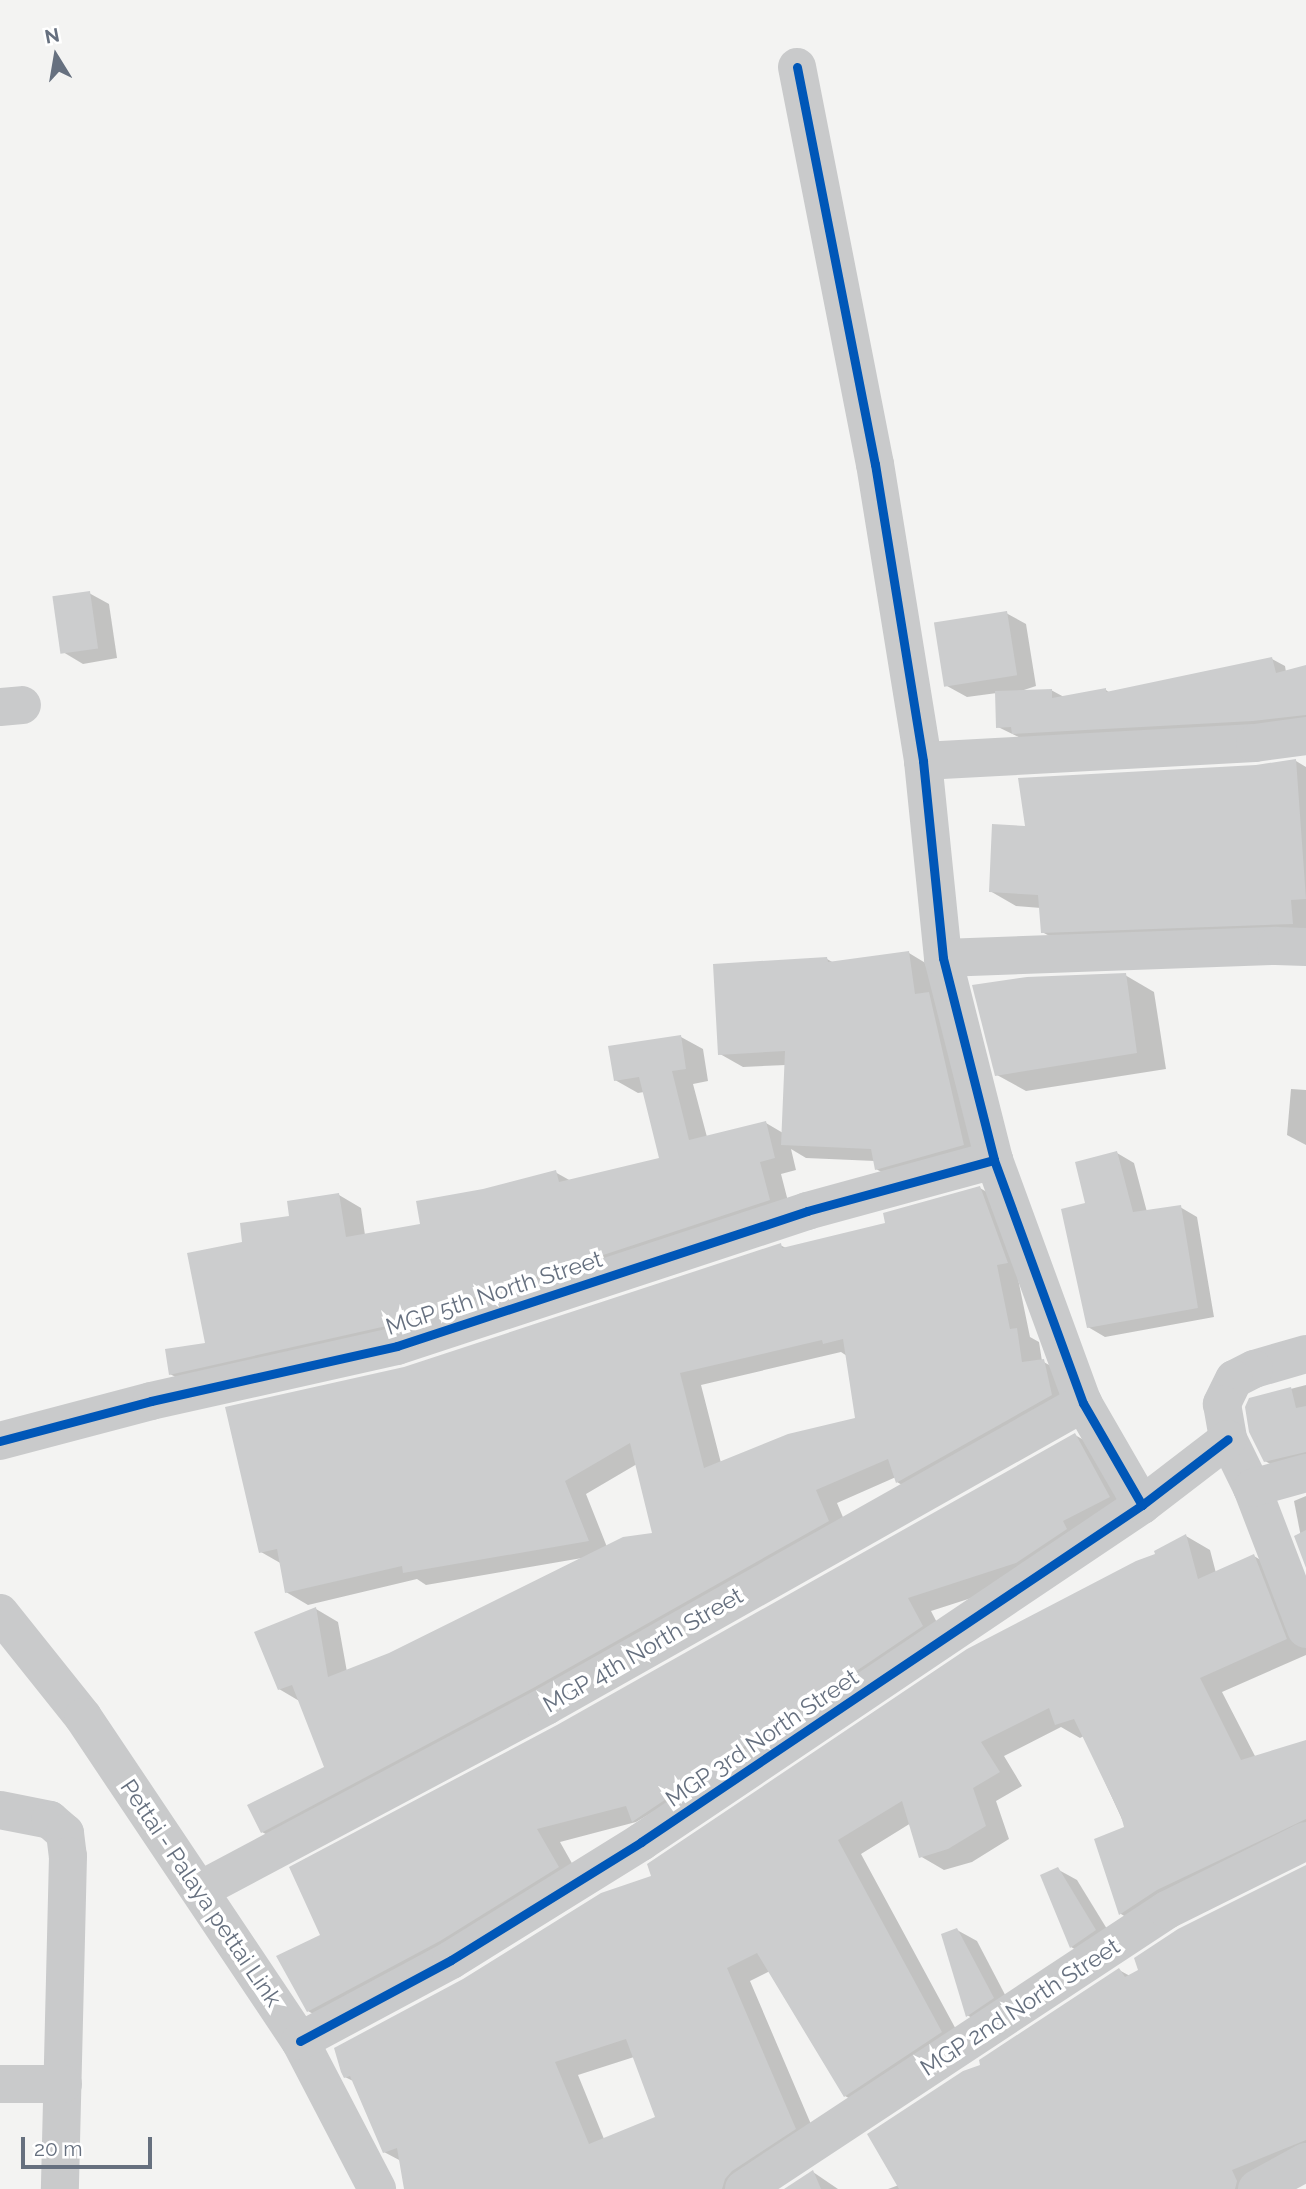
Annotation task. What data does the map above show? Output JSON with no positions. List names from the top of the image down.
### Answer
{
  "streets": {
    "street": [
      "MGP 5th North Street",
      "MGP 4th North Street",
      "MGP 3rd North Street",
      "Pettai - Palaya pettai Link",
      "MGP 2nd North Street"
    ]
  },
  "crossings": [
    ["MGP 4th North Street", "Pettai - Palaya pettai Link"],
    ["MGP 3rd North Street", "Pettai - Palaya pettai Link"]
  ],
  "scale_bar": "20 m",
  "north": "top"
}
